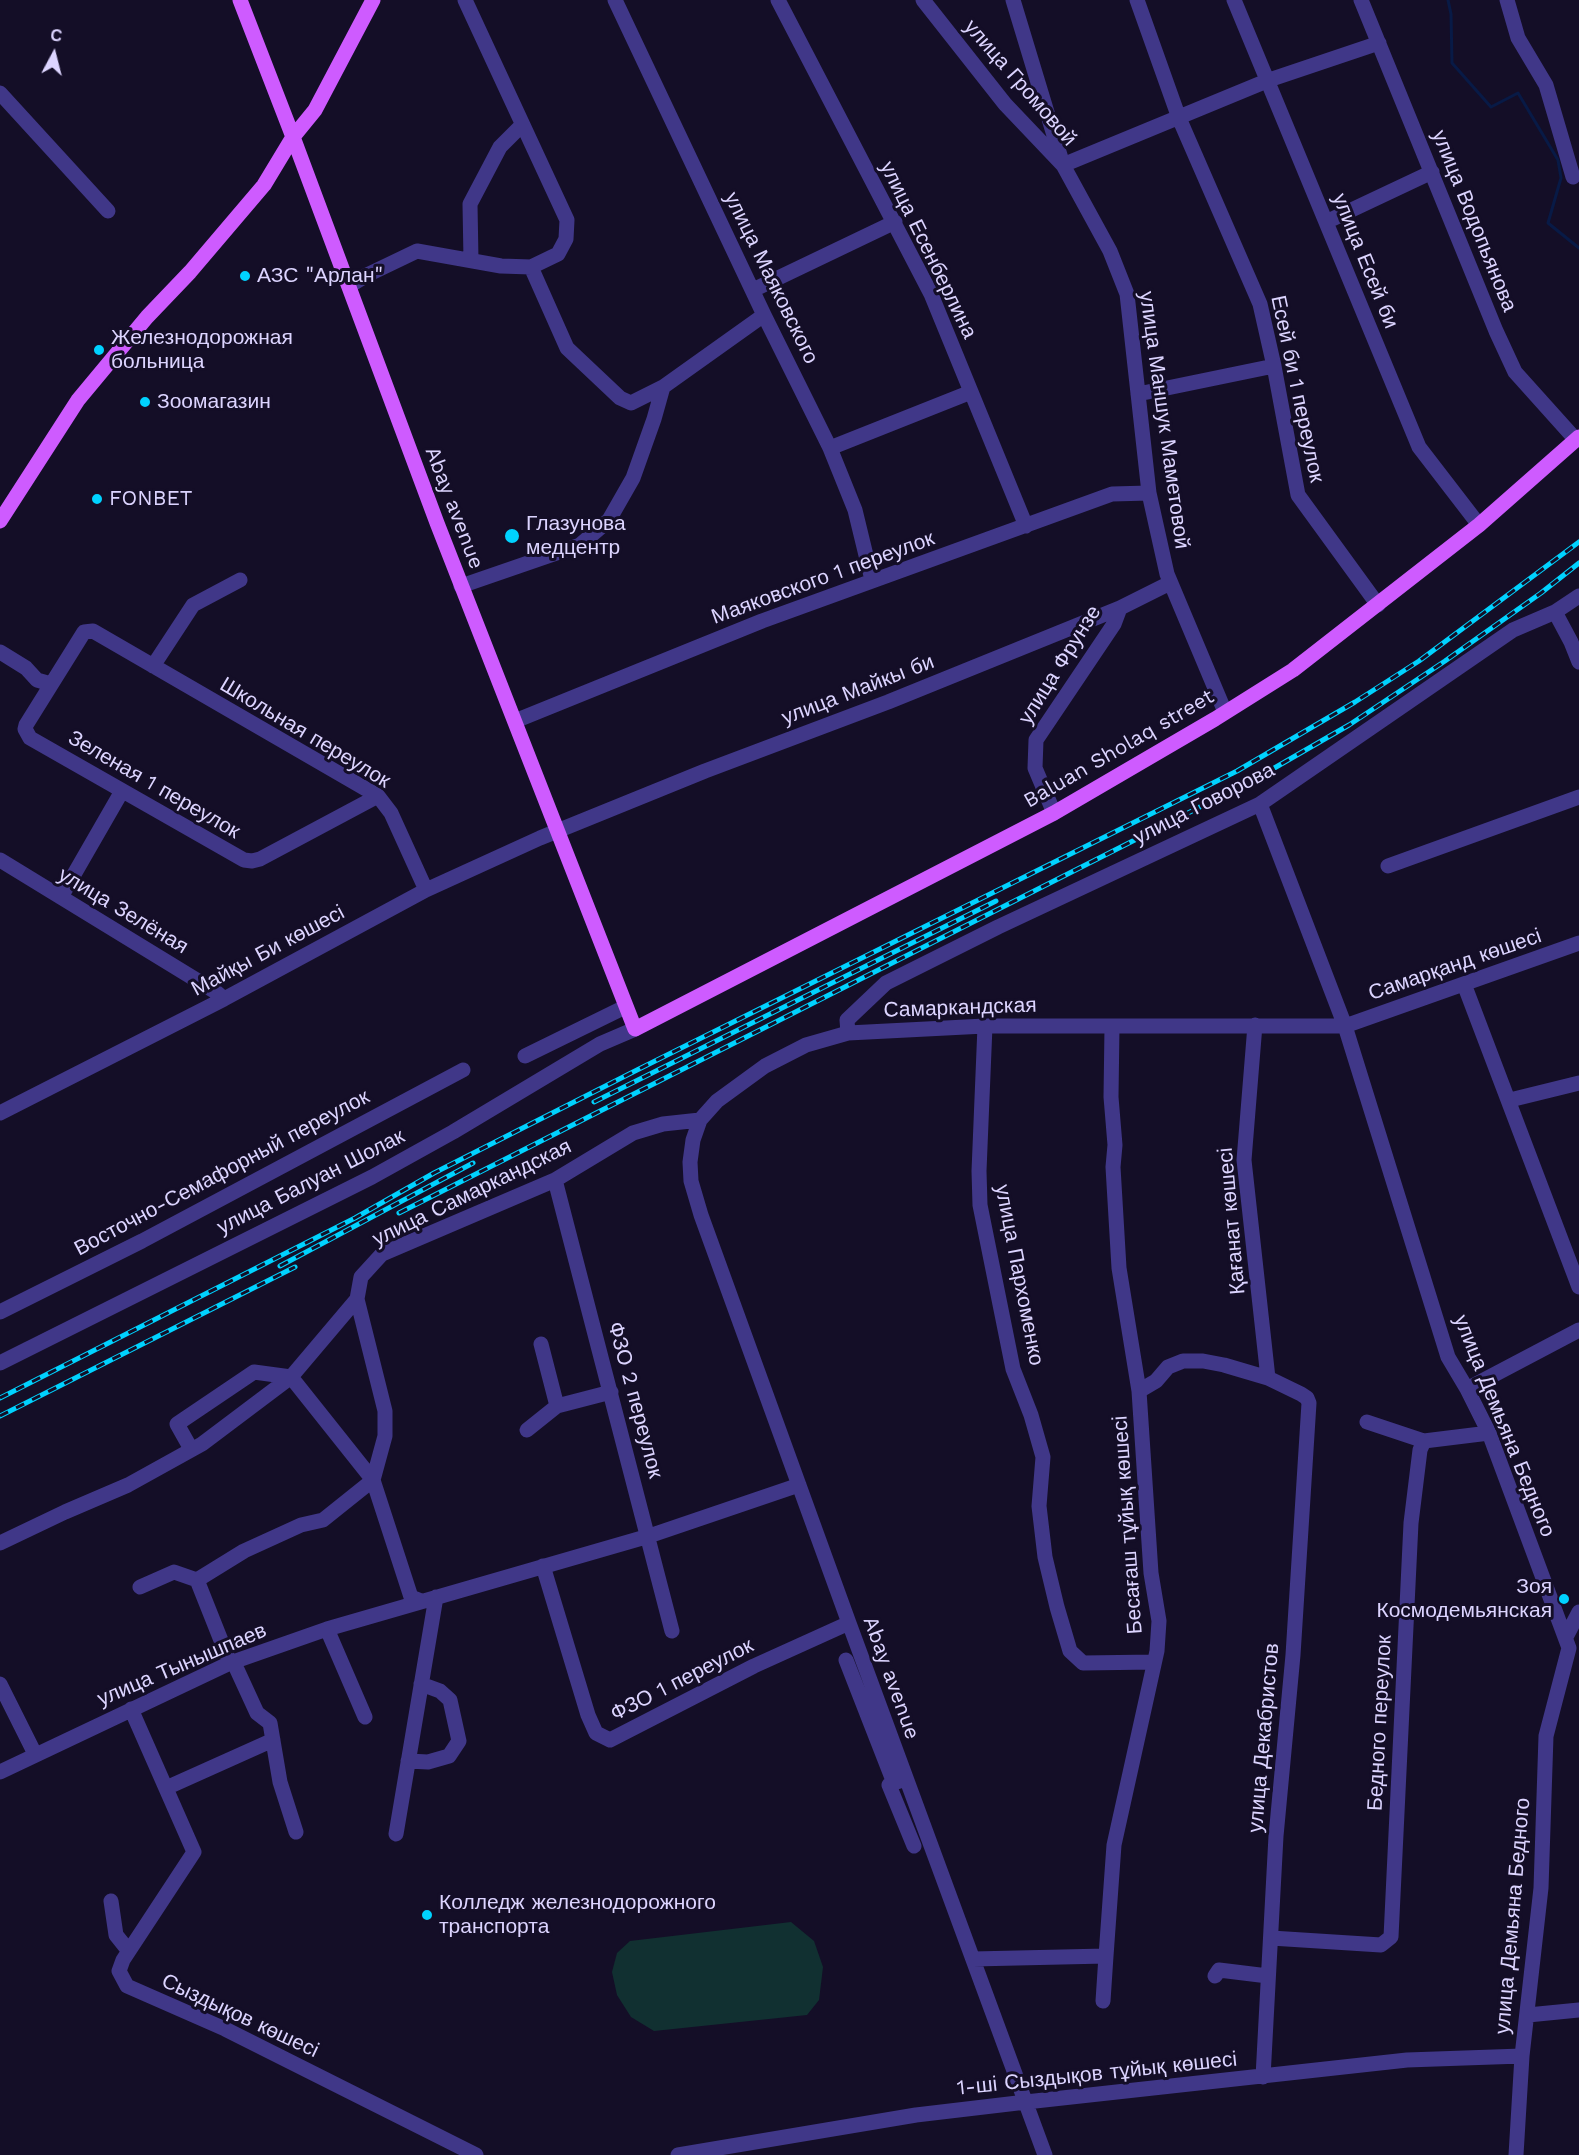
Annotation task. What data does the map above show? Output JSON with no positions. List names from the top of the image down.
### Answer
{
  "streets": {
    "main road": ["Abay avenue", "Baluan Sholaq street"],
    "street": [
      "улица Громовой",
      "улица Водопьянова",
      "улица Есенберлина",
      "улица Есей би",
      "улица Маяковского",
      "Есей би 1 переулок",
      "улица Маншук Маметовой",
      "Маяковского 1 переулок",
      "улица Фрунзе",
      "улица Майкы би",
      "Школьная переулок",
      "Зеленая 1 переулок",
      "улица Говорова",
      "улица Зелёная",
      "Майқы Би көшесі",
      "Самарқанд көшесі",
      "Самаркандская",
      "Восточно-Семафорный переулок",
      "улица Балуан Шолак",
      "улица Самаркандская",
      "Қағанат көшесі",
      "улица Пархоменко",
      "ФЗО 2 переулок",
      "улица Демьяна Бедного",
      "Бесағаш тұйық көшесі",
      "улица Тынышпаев",
      "ФЗО 1 переулок",
      "Бедного переулок",
      "улица Декабристов",
      "Сыздықов көшесі",
      "1-ші Сыздықов тұйық көшесі"
    ]
  },
  "crossings": [
    ["улица Громовой", "улица Маншук Маметовой"],
    ["улица Водопьянова", "Baluan Sholaq street"],
    ["улица Есенберлина", "Маяковского 1 переулок"],
    ["улица Есей би", "Baluan Sholaq street"],
    ["улица Маяковского", "Маяковского 1 переулок"],
    ["Есей би 1 переулок", "Baluan Sholaq street"],
    ["улица Маншук Маметовой", "Маяковского 1 переулок"],
    ["улица Маншук Маметовой", "улица Майкы би"],
    ["улица Маншук Маметовой", "Baluan Sholaq street"],
    ["Abay avenue", "Маяковского 1 переулок"],
    ["Abay avenue", "улица Майкы би"],
    ["Abay avenue", "Baluan Sholaq street"],
    ["Abay avenue", "Майқы Би көшесі"],
    ["Abay avenue", "Самаркандская"],
    ["Abay avenue", "улица Балуан Шолак"],
    ["Abay avenue", "ФЗО 1 переулок"],
    ["Abay avenue", "1-ші Сыздықов тұйық көшесі"],
    ["улица Фрунзе", "улица Майкы би"],
    ["улица Фрунзе", "Baluan Sholaq street"],
    ["улица Майкы би", "Майқы Би көшесі"],
    ["Школьная переулок", "Зеленая 1 переулок"],
    ["Школьная переулок", "Майқы Би көшесі"],
    ["Baluan Sholaq street", "улица Балуан Шолак"],
    ["улица Говорова", "Самаркандская"],
    ["улица Говорова", "улица Демьяна Бедного"],
    ["улица Зелёная", "Майқы Би көшесі"],
    ["Самарқанд көшесі", "Самаркандская"],
    ["Самарқанд көшесі", "улица Демьяна Бедного"],
    ["Самаркандская", "улица Самаркандская"],
    ["Самаркандская", "Қағанат көшесі"],
    ["Самаркандская", "улица Пархоменко"],
    ["Самаркандская", "улица Демьяна Бедного"],
    ["Самаркандская", "Бесағаш тұйық көшесі"],
    ["улица Самаркандская", "ФЗО 2 переулок"],
    ["Қағанат көшесі", "улица Декабристов"],
    ["улица Пархоменко", "Бесағаш тұйық көшесі"],
    ["улица Демьяна Бедного", "1-ші Сыздықов тұйық көшесі"],
    ["Бедного переулок", "улица Декабристов"],
    ["улица Декабристов", "1-ші Сыздықов тұйық көшесі"]
  ],
  "places": [
    "АЗС \"Арлан\"",
    "Железнодорожная больница",
    "Зоомагазин",
    "FONBET",
    "Глазунова медцентр",
    "Зоя Космодемьянская",
    "Колледж железнодорожного транспорта"
  ],
  "north": "top"
}
